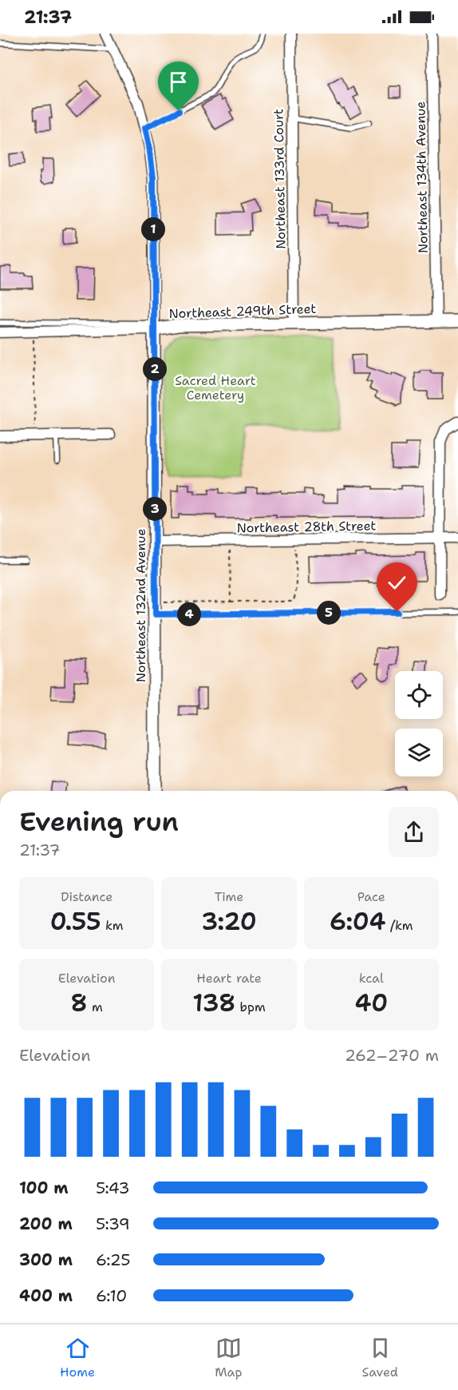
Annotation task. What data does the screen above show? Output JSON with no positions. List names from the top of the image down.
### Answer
{
  "streets": {
    "street": [
      "Northeast 134th Avenue",
      "Northeast 133rd Court",
      "Northeast 249th Street",
      "Northeast 28th Street",
      "Northeast 132nd Avenue"
    ]
  },
  "crossings": [
    ["Northeast 134th Avenue", "Northeast 249th Street"],
    ["Northeast 133rd Court", "Northeast 249th Street"],
    ["Northeast 249th Street", "Northeast 132nd Avenue"],
    ["Northeast 28th Street", "Northeast 132nd Avenue"]
  ],
  "parks": ["Sacred Heart Cemetery"],
  "page": {
    "status": "21:37",
    "pins": [
      "1",
      "2",
      "3",
      "5",
      "4"
    ],
    "heading": ["Evening run", "21:37"],
    "stats": [
      ["Distance", "0.55 km"],
      ["Time", "3:20"],
      ["Pace", "6:04 /km"],
      ["Elevation", "8 m"],
      ["Heart rate", "138 bpm"],
      ["kcal", "40"]
    ],
    "chart": ["Elevation", "262–270 m"],
    "list": [
      {
        "name": "100 m",
        "note": "5:43"
      },
      {
        "name": "200 m",
        "note": "5:39"
      },
      {
        "name": "300 m",
        "note": "6:25"
      },
      {
        "name": "400 m",
        "note": "6:10"
      }
    ],
    "tabs": ["Home", "Map", "Saved"]
  }
}
